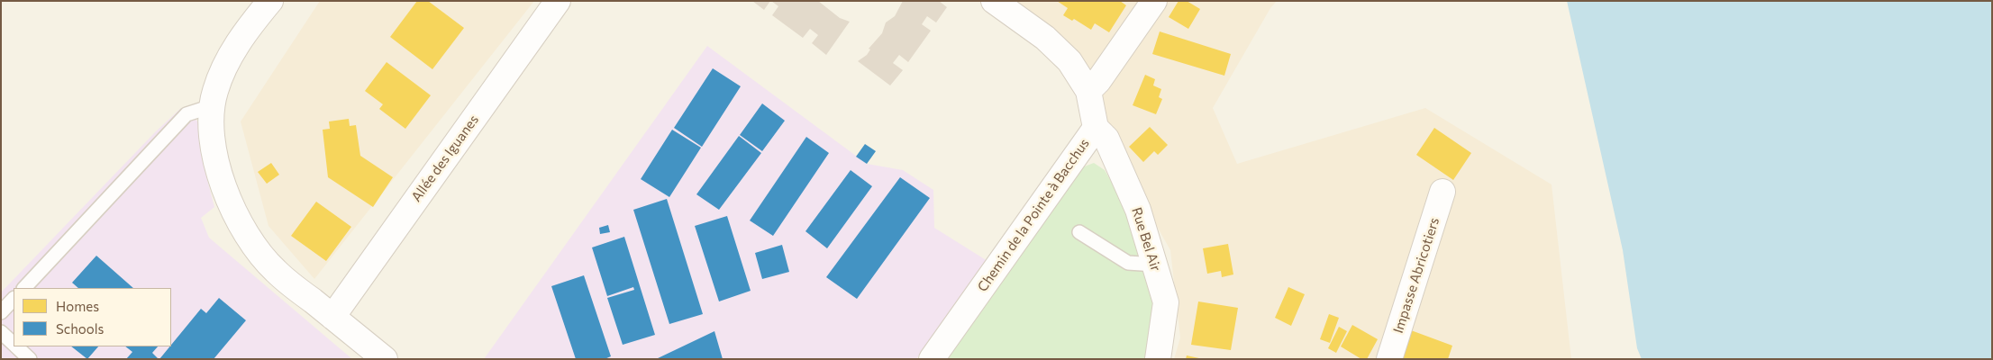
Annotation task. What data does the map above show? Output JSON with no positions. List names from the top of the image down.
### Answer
{
  "streets": {
    "street": [
      "Allée des Iguanes",
      "Chemin de la Pointe à Bacchus",
      "Rue Bel Air",
      "Impasse Abricotiers"
    ]
  },
  "crossings": [
    ["Chemin de la Pointe à Bacchus", "Rue Bel Air"]
  ],
  "legend": ["Homes", "Schools"]
}
